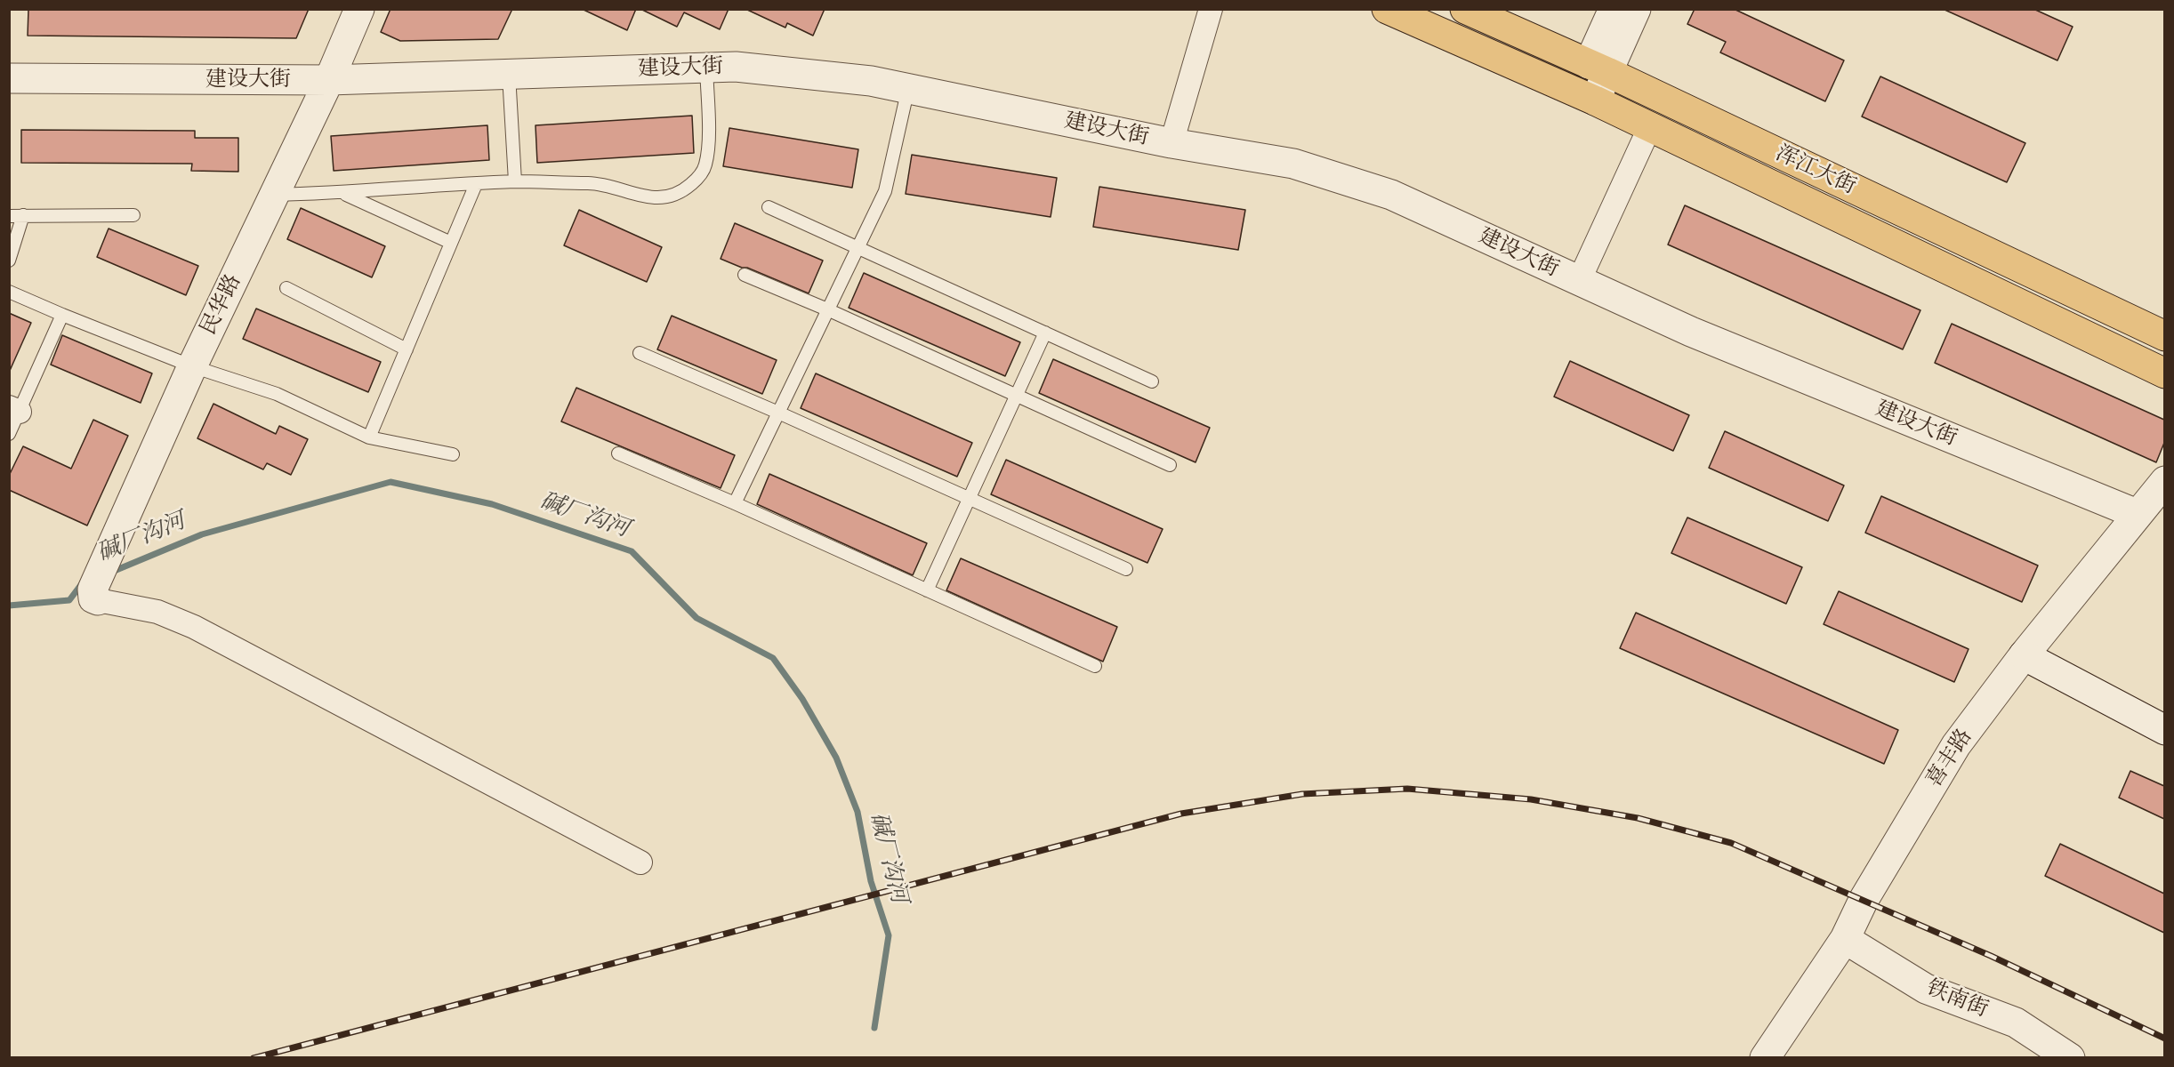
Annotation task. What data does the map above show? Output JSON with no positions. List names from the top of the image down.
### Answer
{
  "streets": {
    "main road": ["浑江大街"],
    "street": [
      "建设大街",
      "民华路",
      "喜丰路",
      "铁南街"
    ]
  },
  "crossings": [
    ["建设大街", "民华路"],
    ["建设大街", "喜丰路"],
    ["喜丰路", "铁南街"]
  ],
  "water": ["碱厂沟河"]
}
